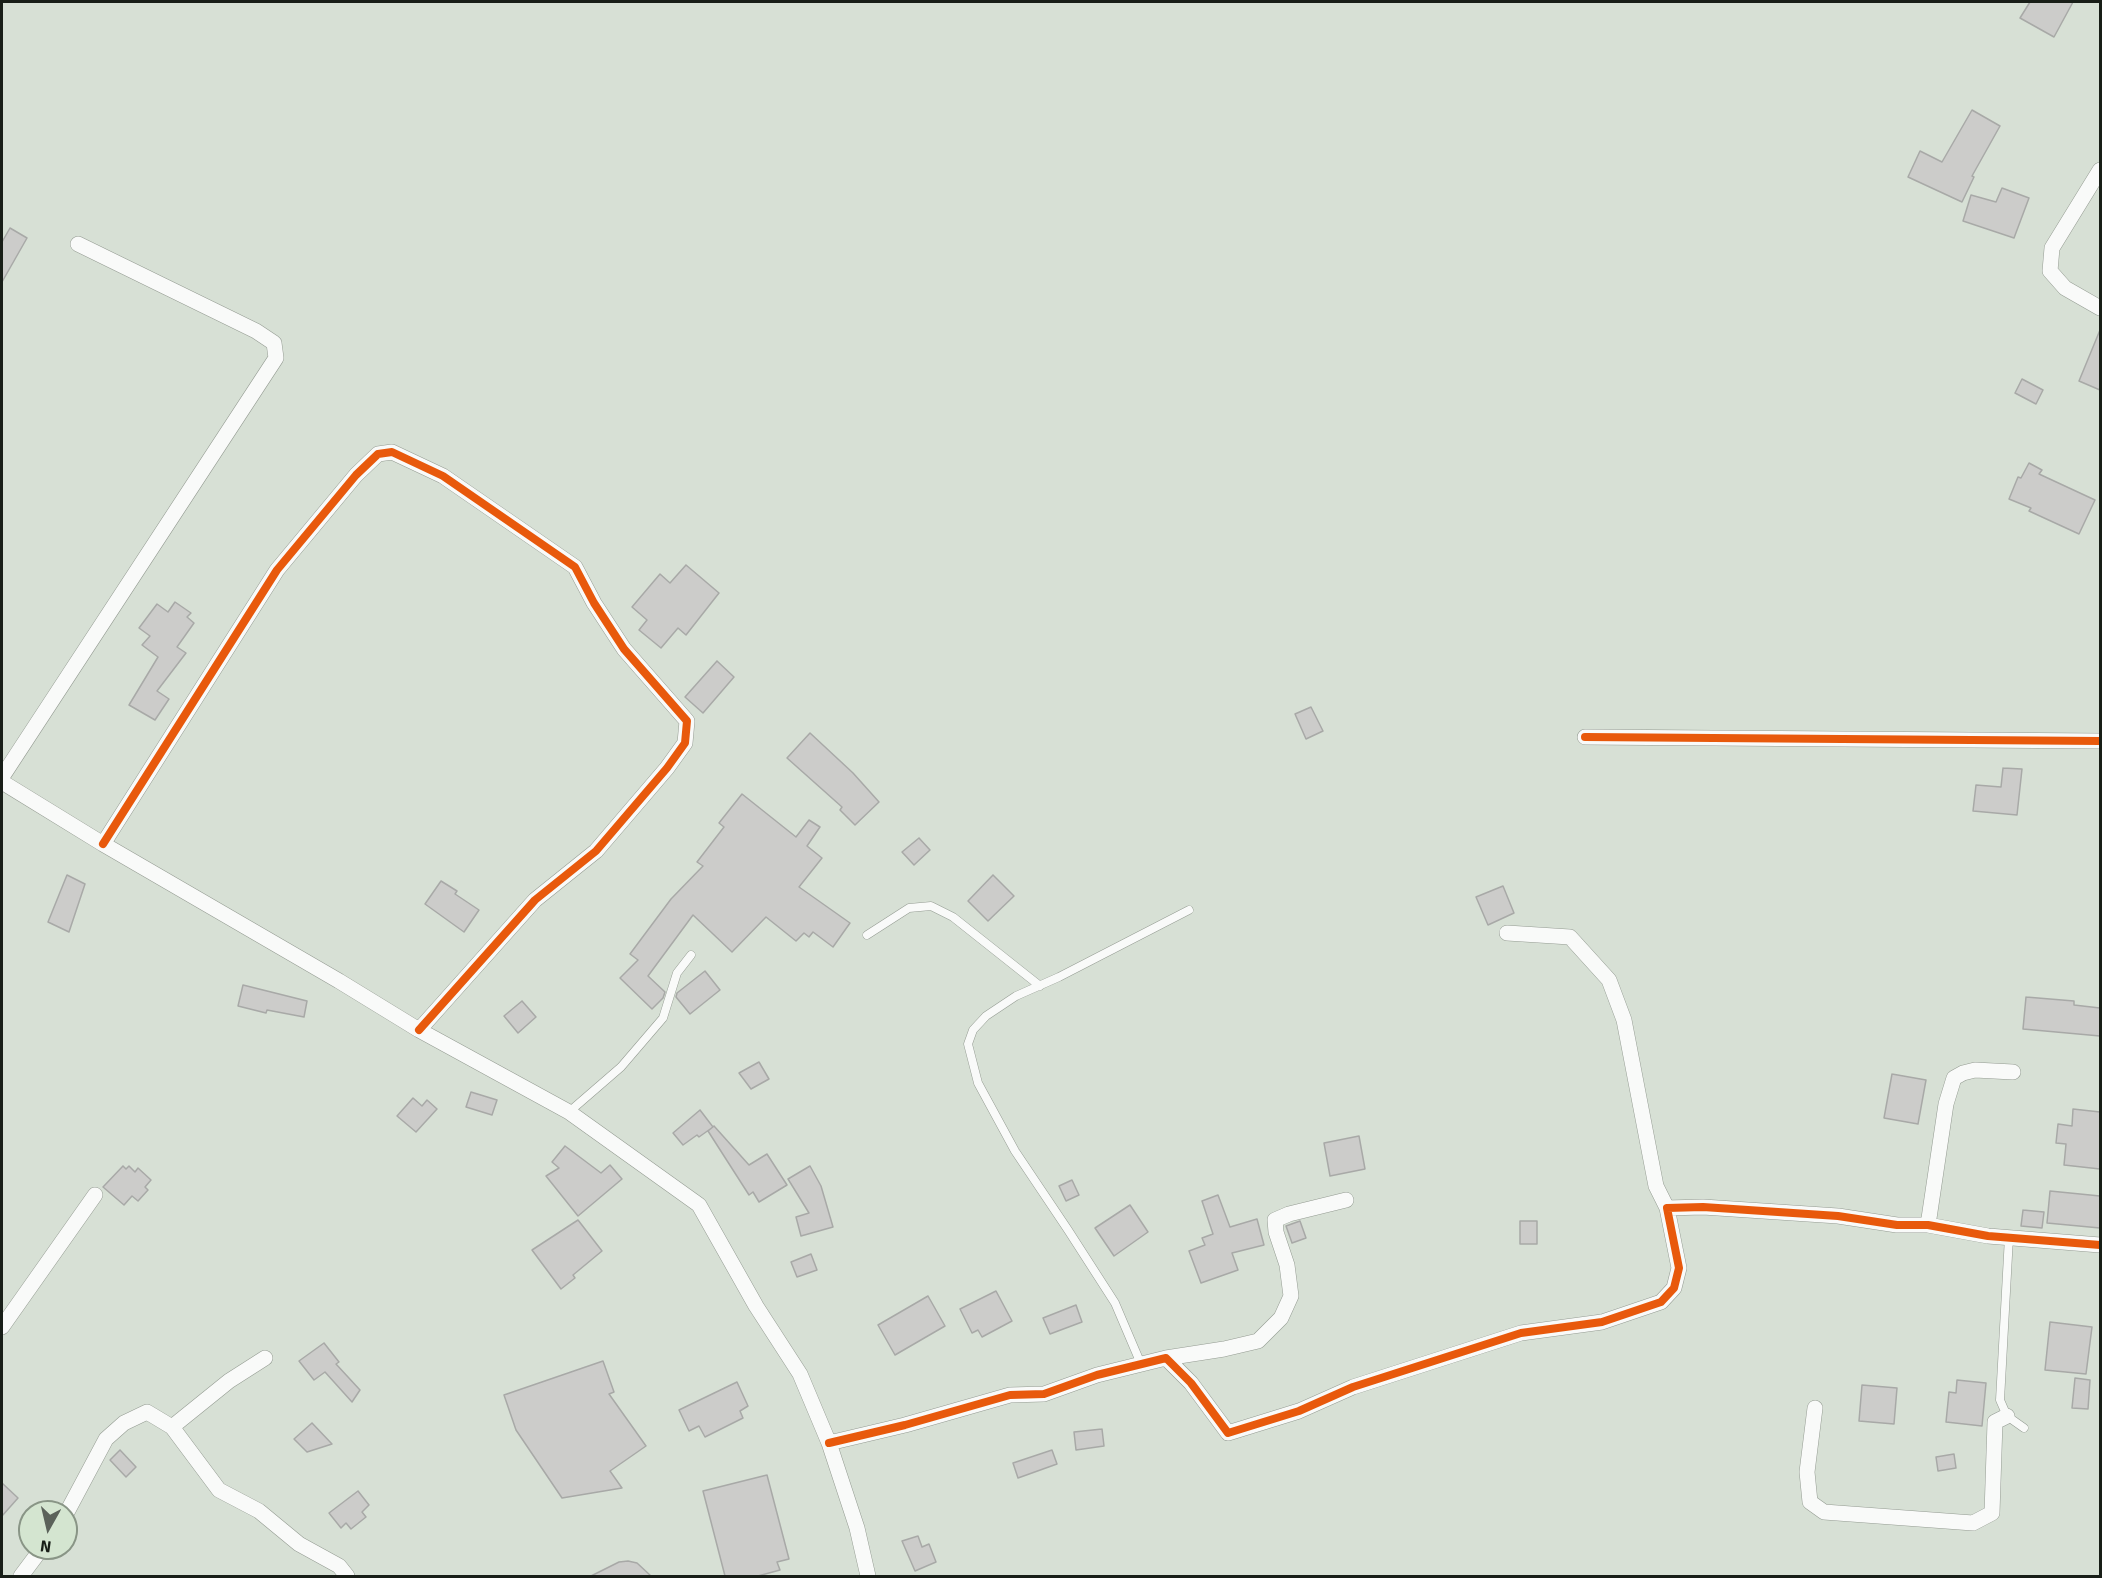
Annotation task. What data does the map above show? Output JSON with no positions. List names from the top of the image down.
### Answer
{
  "north": "bottom"
}
